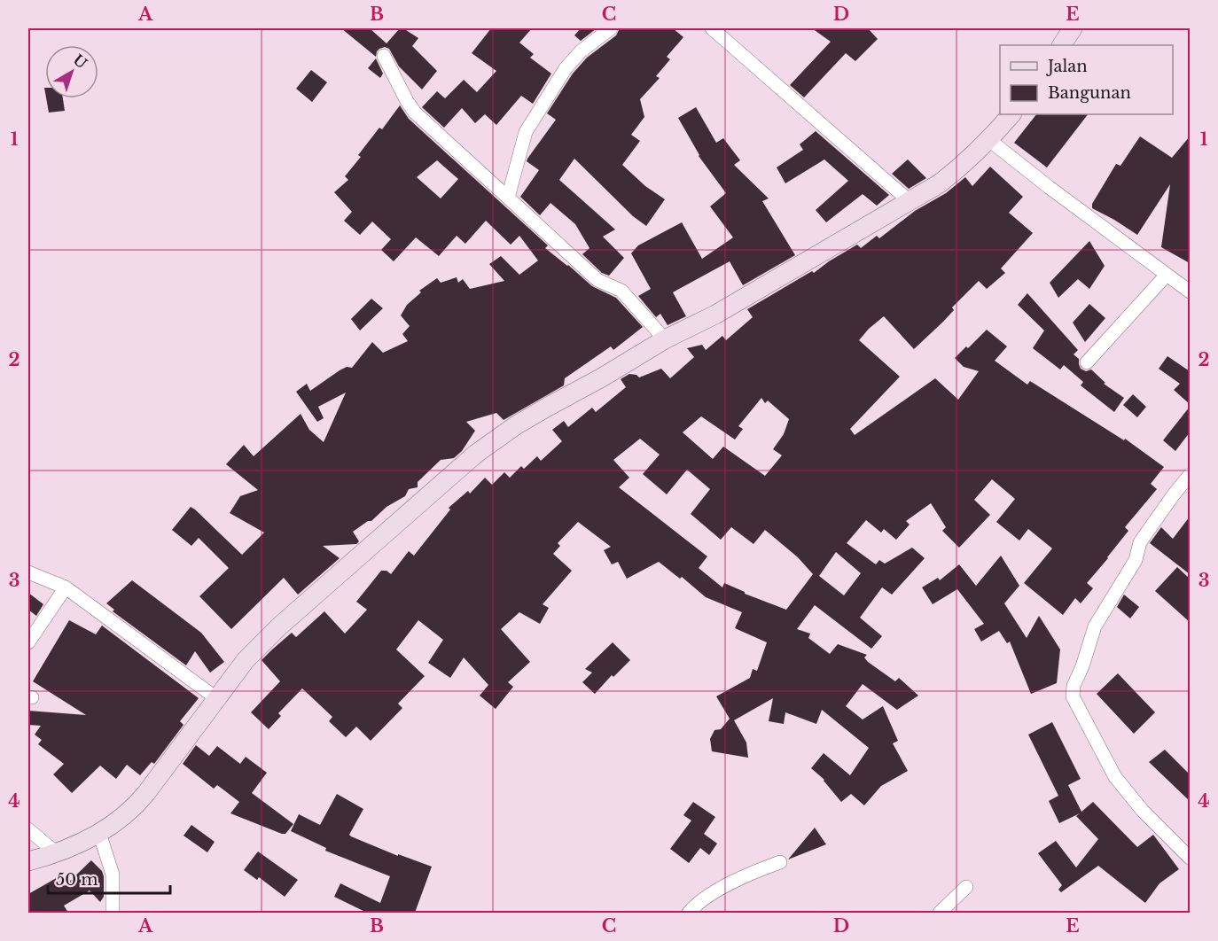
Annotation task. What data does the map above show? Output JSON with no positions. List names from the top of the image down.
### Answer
{
  "legend": ["Jalan", "Bangunan"],
  "scale_bar": "50 m",
  "north": "top right",
  "grid": {
    "columns": [
      "A",
      "B",
      "C",
      "D",
      "E"
    ],
    "rows": [
      "1",
      "2",
      "3",
      "4"
    ]
  }
}
